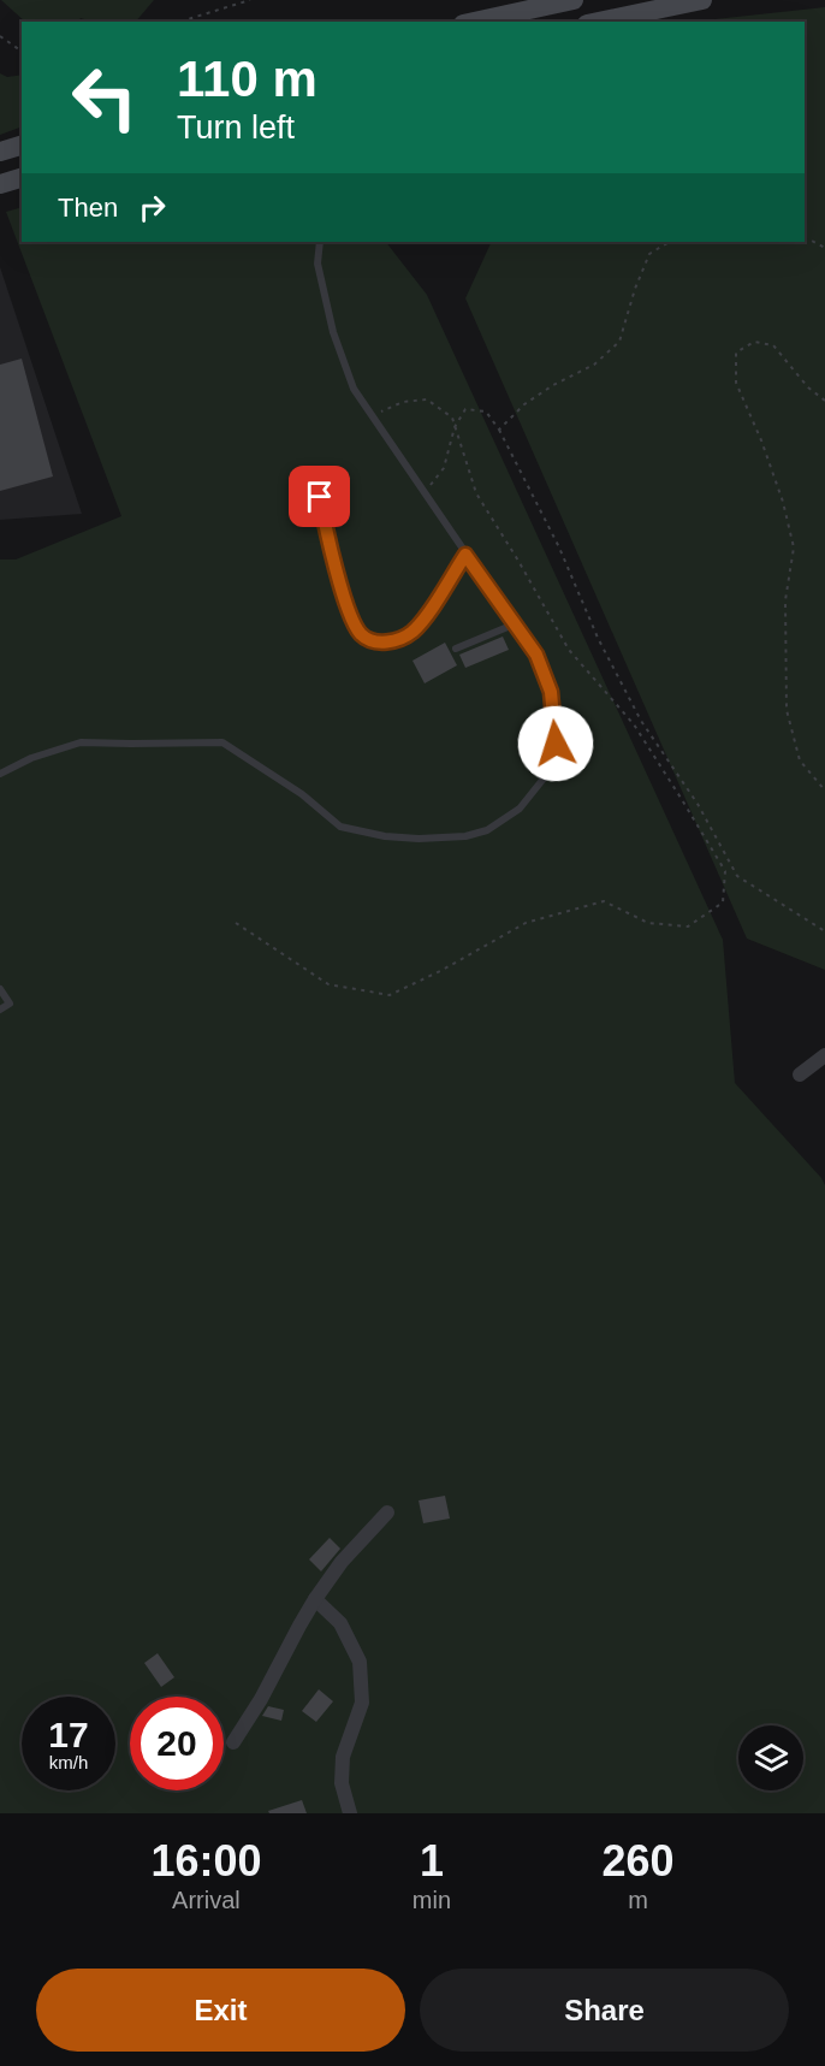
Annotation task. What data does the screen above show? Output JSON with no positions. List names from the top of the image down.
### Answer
{
  "page": {
    "turn": ["110 m", "Turn left"],
    "then": "Then",
    "speed": "17 km/h",
    "limit": "20",
    "eta": [
      "16:00",
      "Arrival",
      "1",
      "min",
      "260",
      "m"
    ],
    "buttons": ["Exit", "Share"]
  }
}
